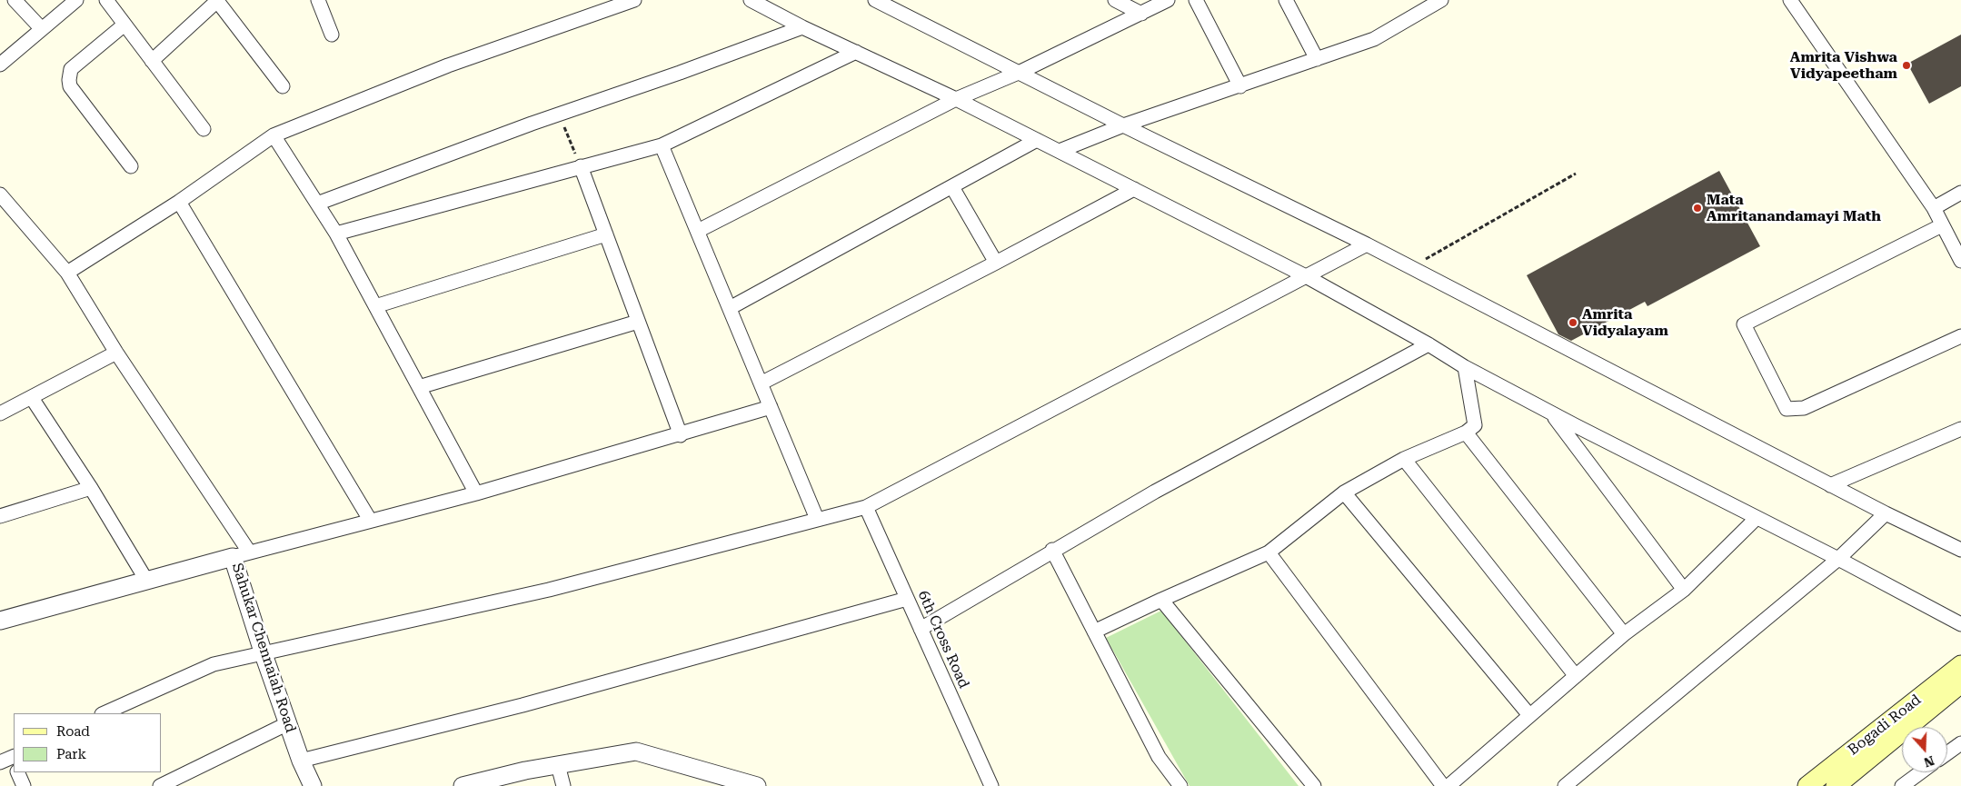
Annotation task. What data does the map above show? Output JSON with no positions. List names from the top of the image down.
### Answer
{
  "streets": {
    "main road": ["Bogadi Road"],
    "street": ["6th Cross Road", "Sahukar Chennaiah Road"]
  },
  "places": ["Amrita Vishwa Vidyapeetham", "Mata Amritanandamayi Math", "Amrita Vidyalayam"],
  "legend": ["Road", "Park"],
  "north": "bottom"
}
